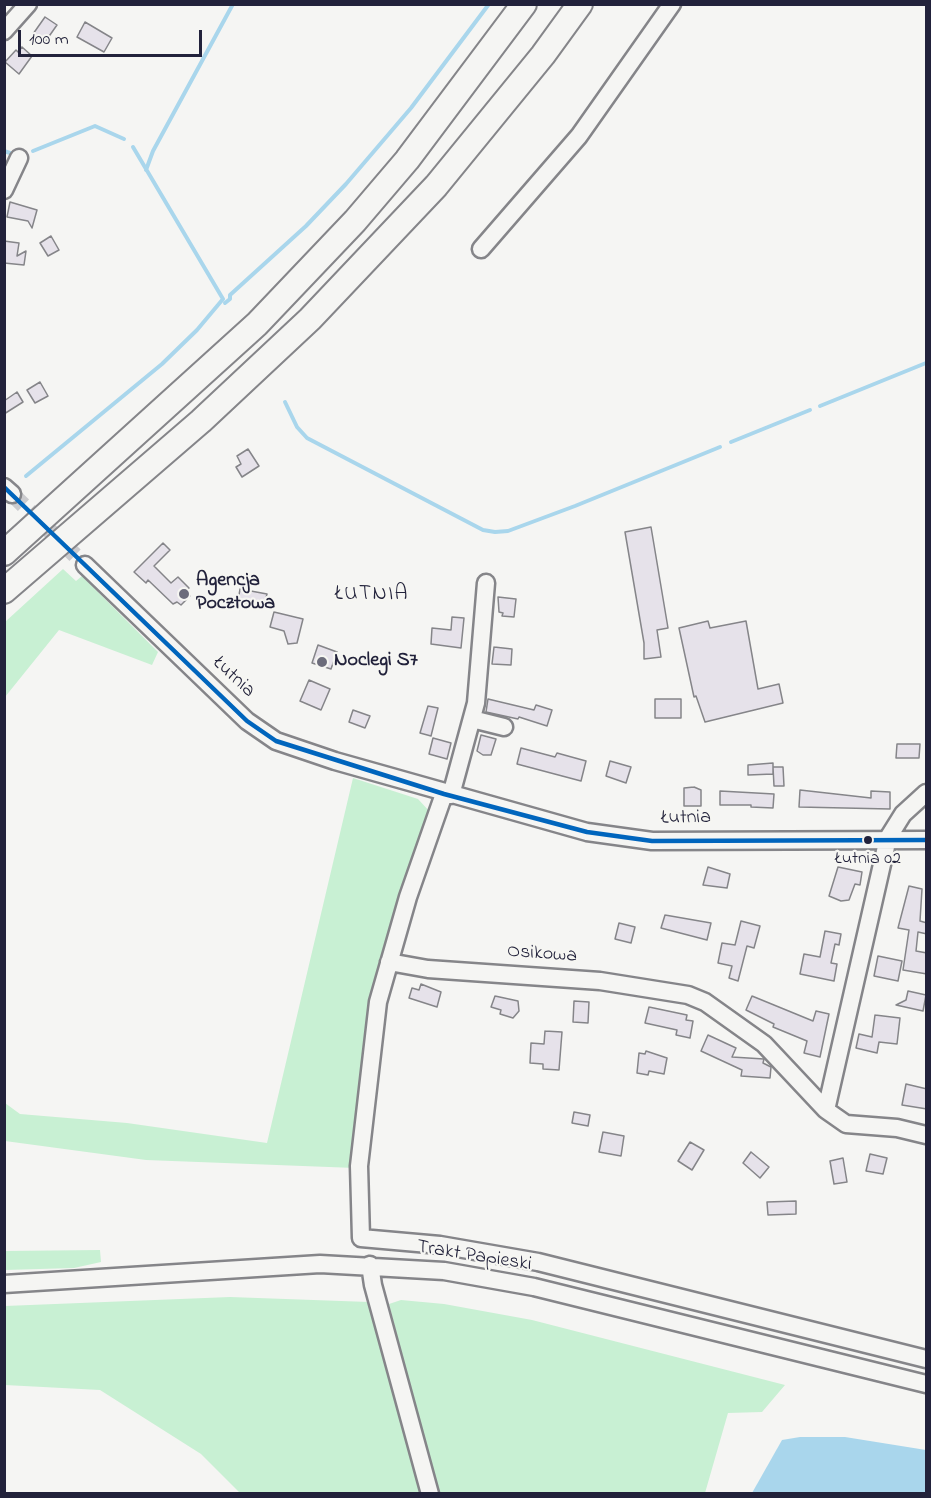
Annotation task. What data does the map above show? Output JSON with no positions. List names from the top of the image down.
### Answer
{
  "streets": {
    "street": ["Łutnia", "Osikowa", "Trakt Papieski"]
  },
  "districts": ["ŁUTNIA"],
  "places": ["Agencja Pocztowa", "Noclegi S7", "Łutnia 02"],
  "scale_bar": "100 m"
}
